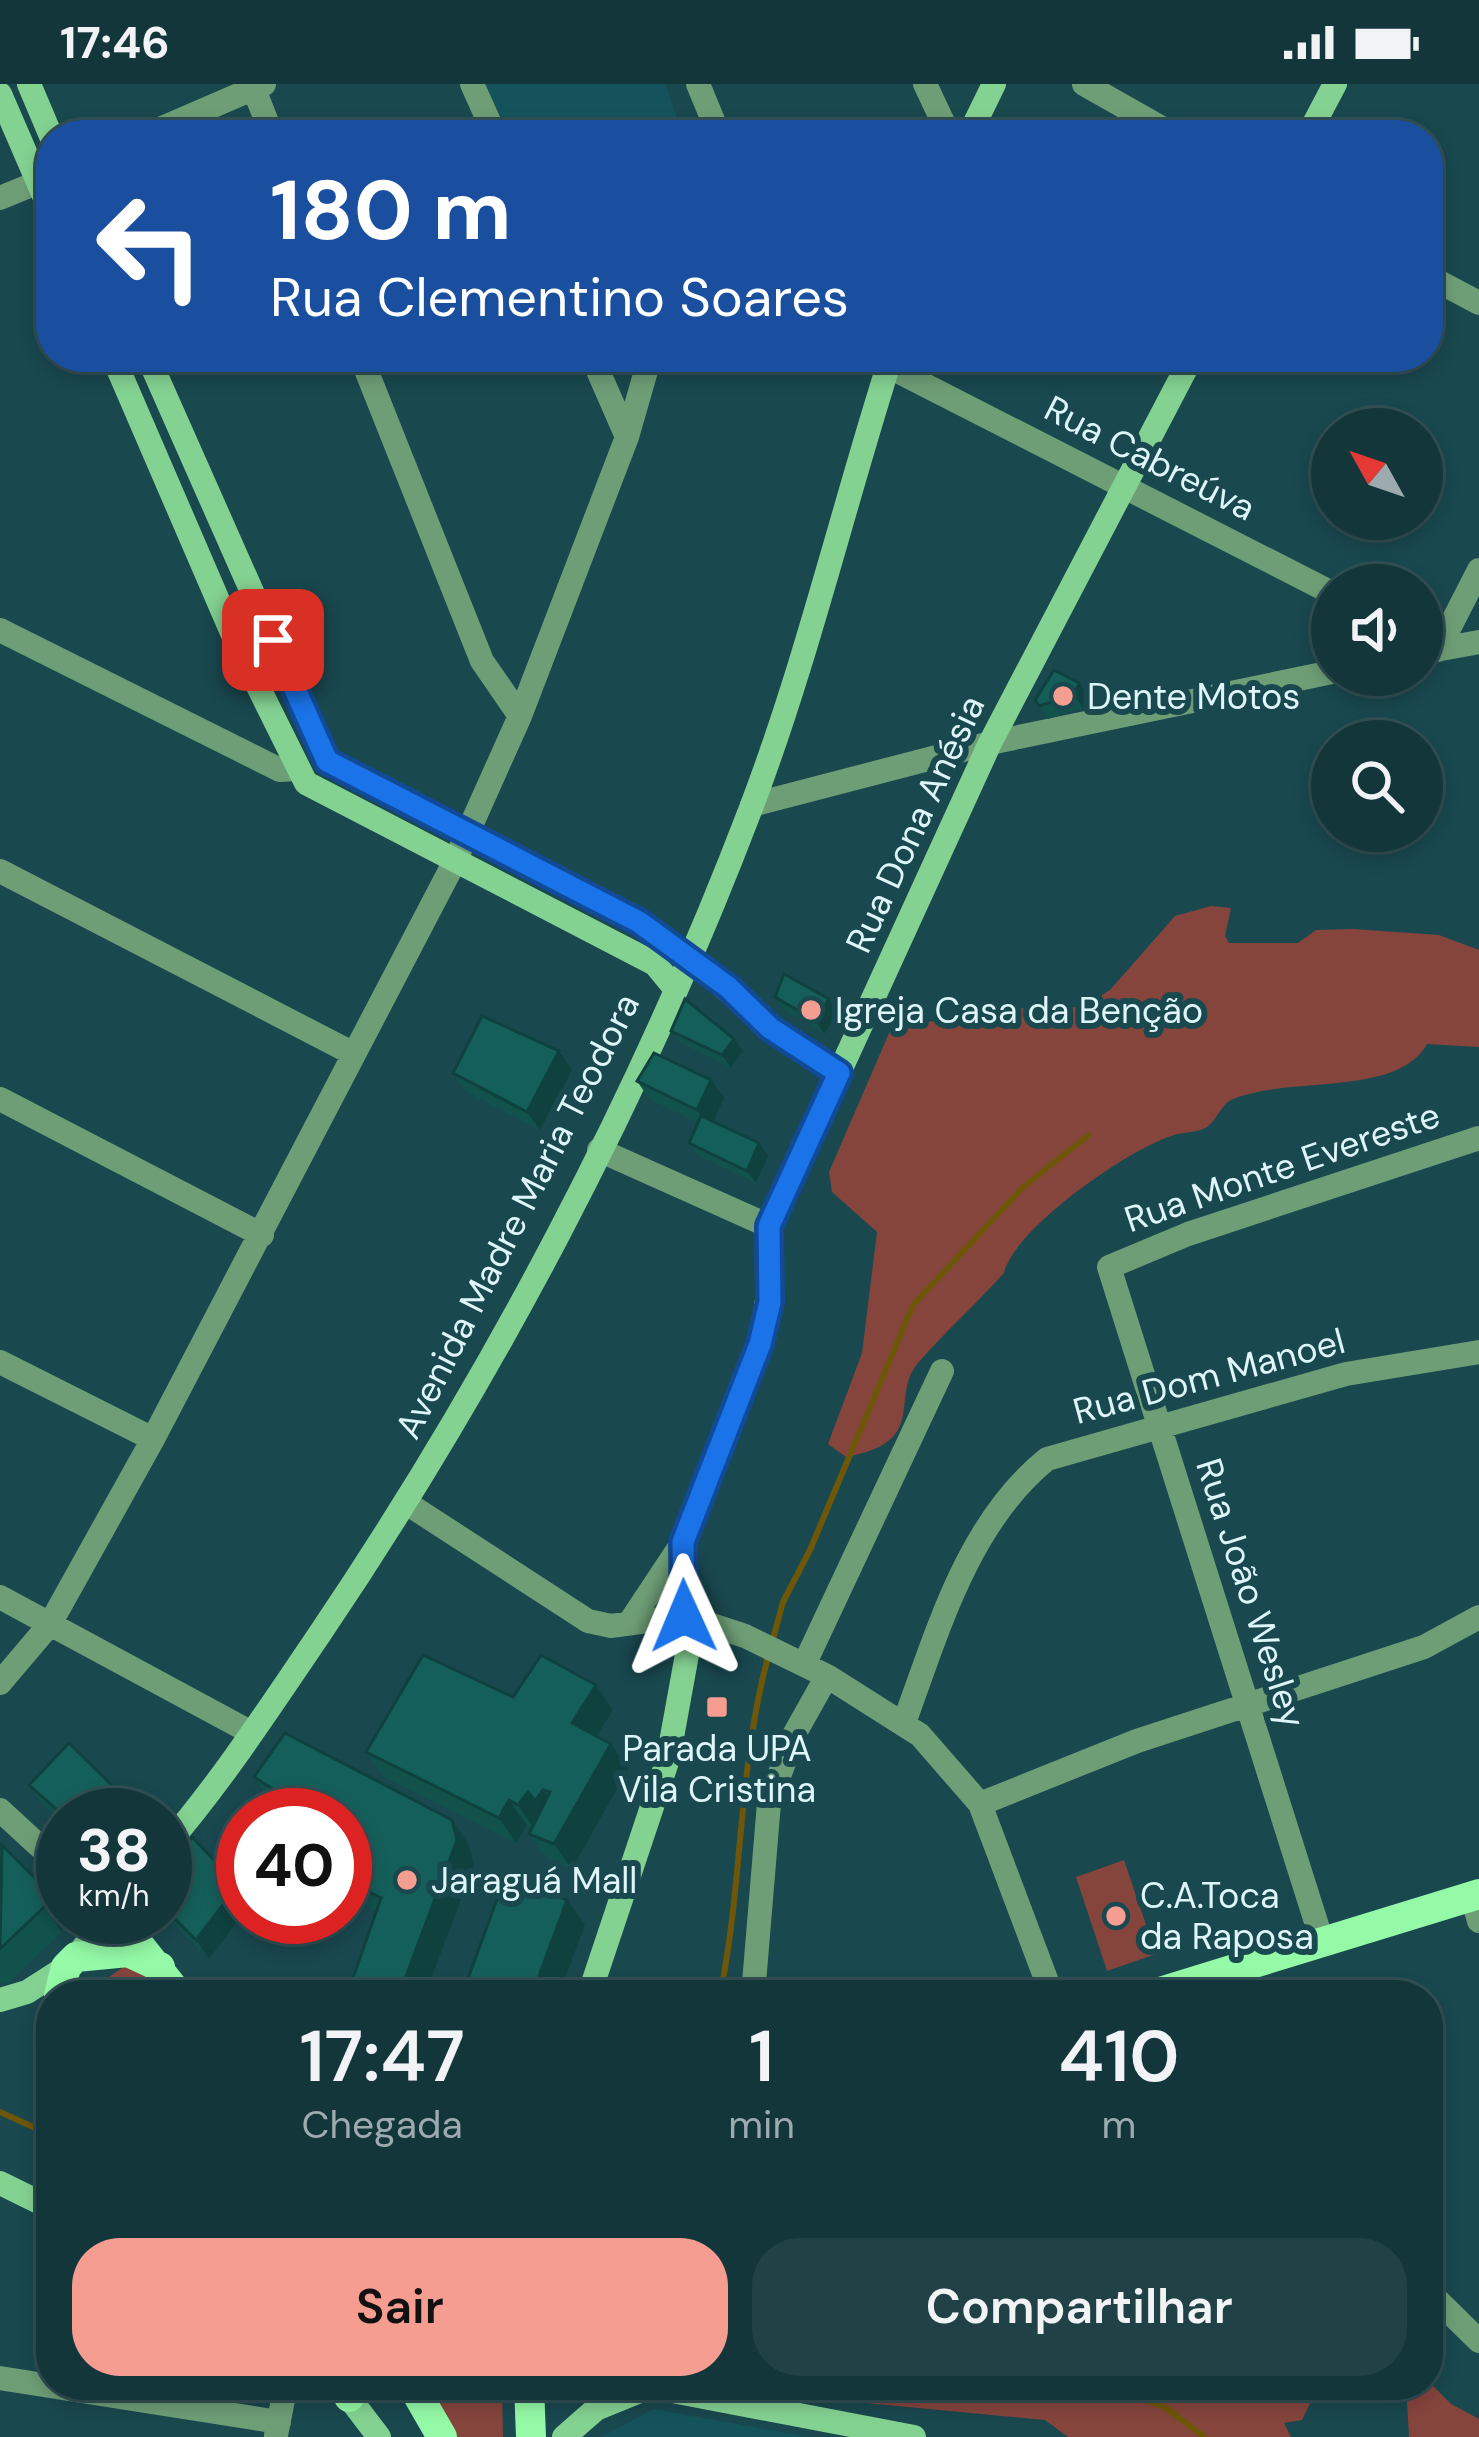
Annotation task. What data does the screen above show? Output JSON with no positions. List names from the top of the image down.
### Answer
{
  "streets": {
    "street": [
      "Rua Cabreúva",
      "Rua Dona Anésia",
      "Rua Monte Evereste",
      "Avenida Madre Maria Teodora",
      "Rua Dom Manoel",
      "Rua João Wesley"
    ]
  },
  "crossings": [
    ["Rua Cabreúva", "Rua Dona Anésia"],
    ["Rua Monte Evereste", "Rua João Wesley"],
    ["Rua Dom Manoel", "Rua João Wesley"]
  ],
  "places": {
    "other": [
      "Dente Motos",
      "Igreja Casa da Benção",
      "Jaraguá Mall",
      "C.A.Toca da Raposa"
    ],
    "transit": ["Parada UPA Vila Cristina"]
  },
  "north": "top left",
  "page": {
    "status": "17:46",
    "turn": ["180 m", "Rua Clementino Soares"],
    "speed": "38 km/h",
    "limit": "40",
    "eta": [
      "17:47",
      "Chegada",
      "1",
      "min",
      "410",
      "m"
    ],
    "buttons": ["Sair", "Compartilhar"]
  }
}
